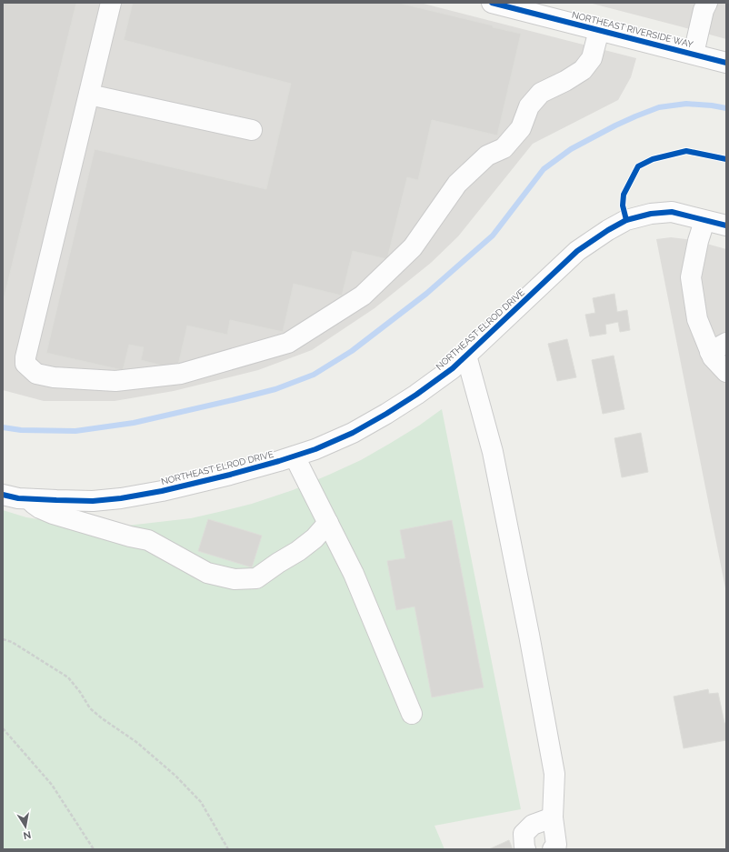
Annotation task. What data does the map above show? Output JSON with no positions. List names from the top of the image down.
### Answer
{
  "streets": {
    "street": ["NORTHEAST RIVERSIDE WAY", "NORTHEAST ELROD DRIVE"]
  },
  "north": "bottom"
}
